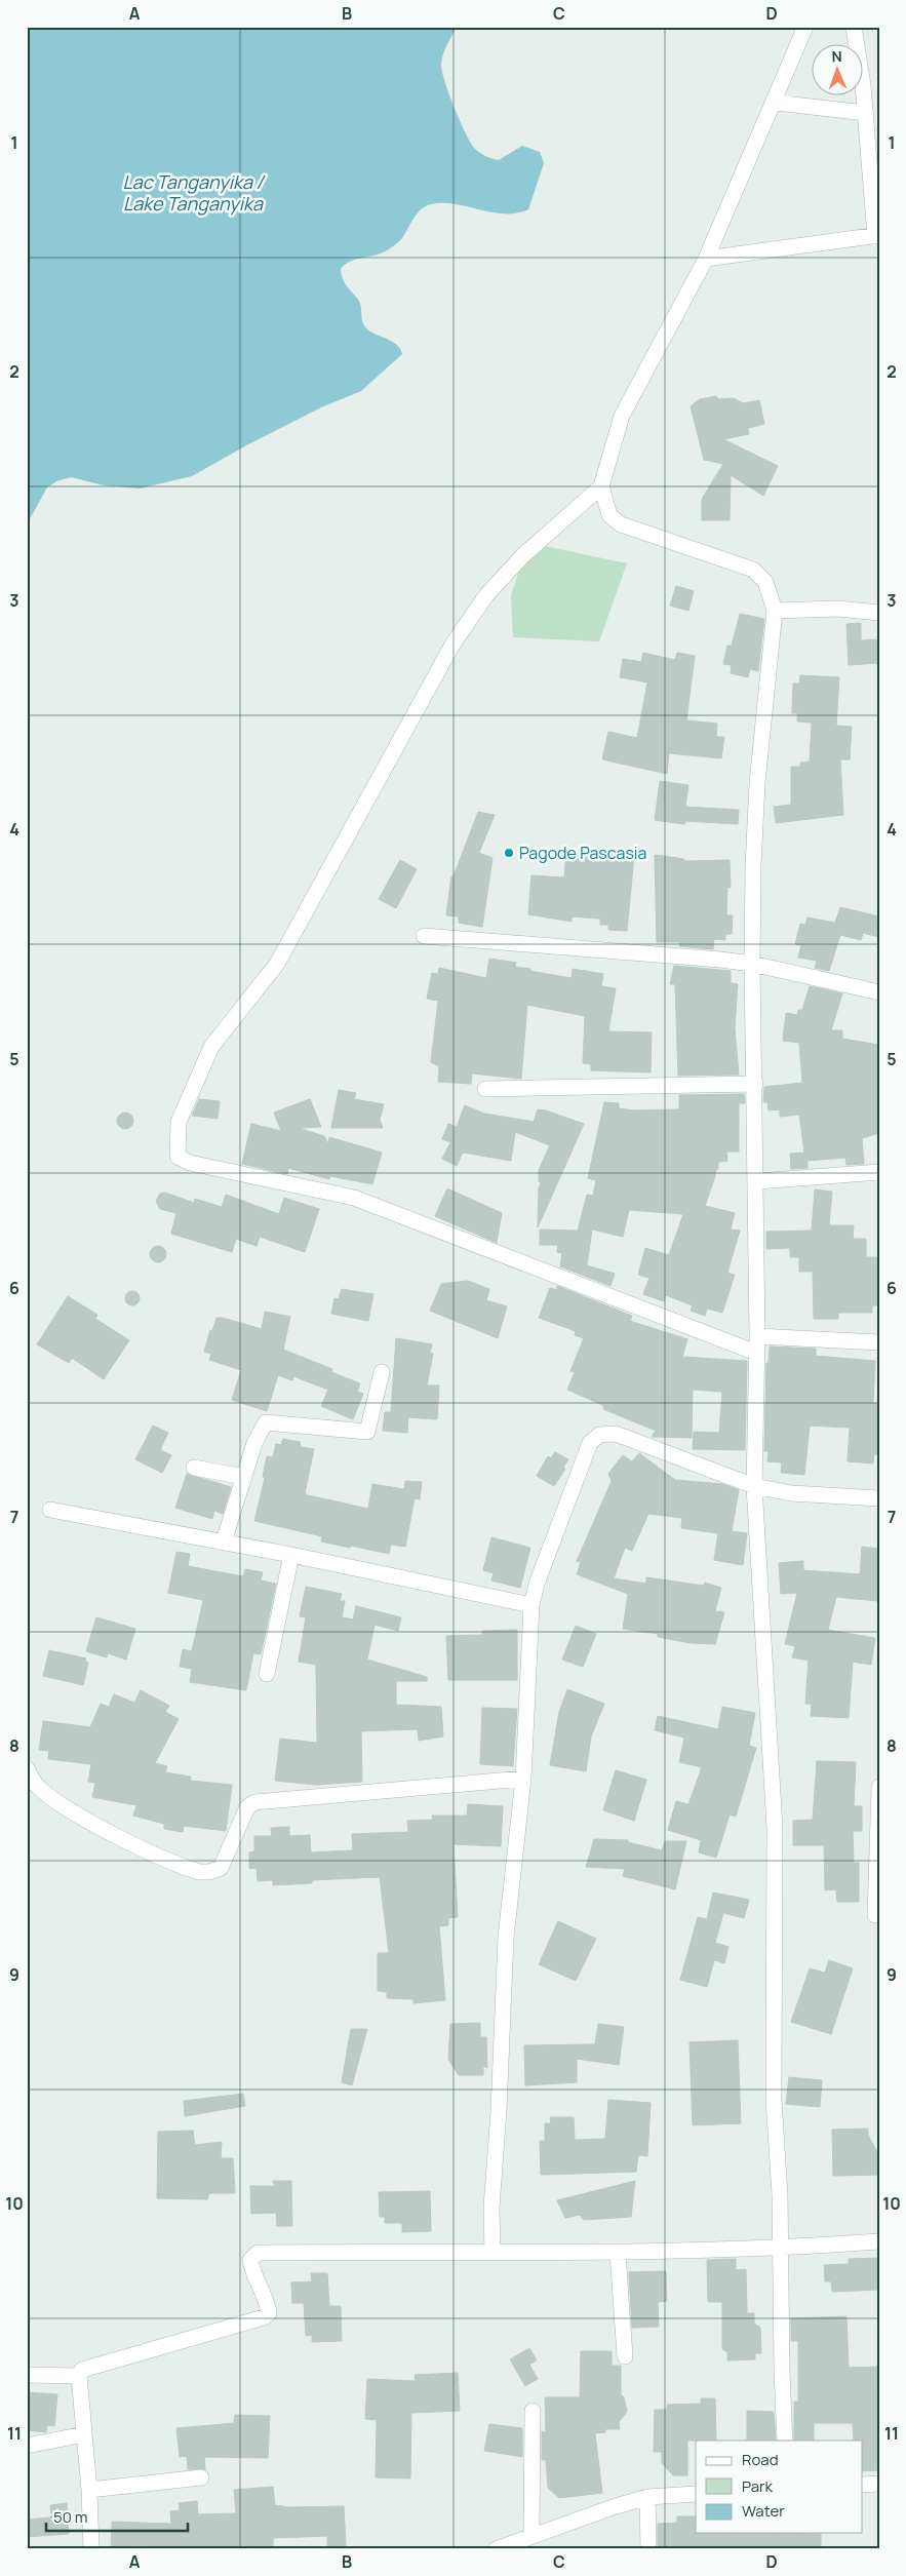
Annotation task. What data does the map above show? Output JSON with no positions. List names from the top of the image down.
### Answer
{
  "water": ["Lac Tanganyika / Lake Tanganyika"],
  "places": ["Pagode Pascasia"],
  "legend": ["Road", "Park", "Water"],
  "scale_bar": "50 m",
  "north": "top",
  "grid": {
    "columns": [
      "A",
      "B",
      "C",
      "D"
    ],
    "rows": [
      "1",
      "2",
      "3",
      "4",
      "5",
      "6",
      "7",
      "8",
      "9",
      "10",
      "11"
    ]
  }
}
